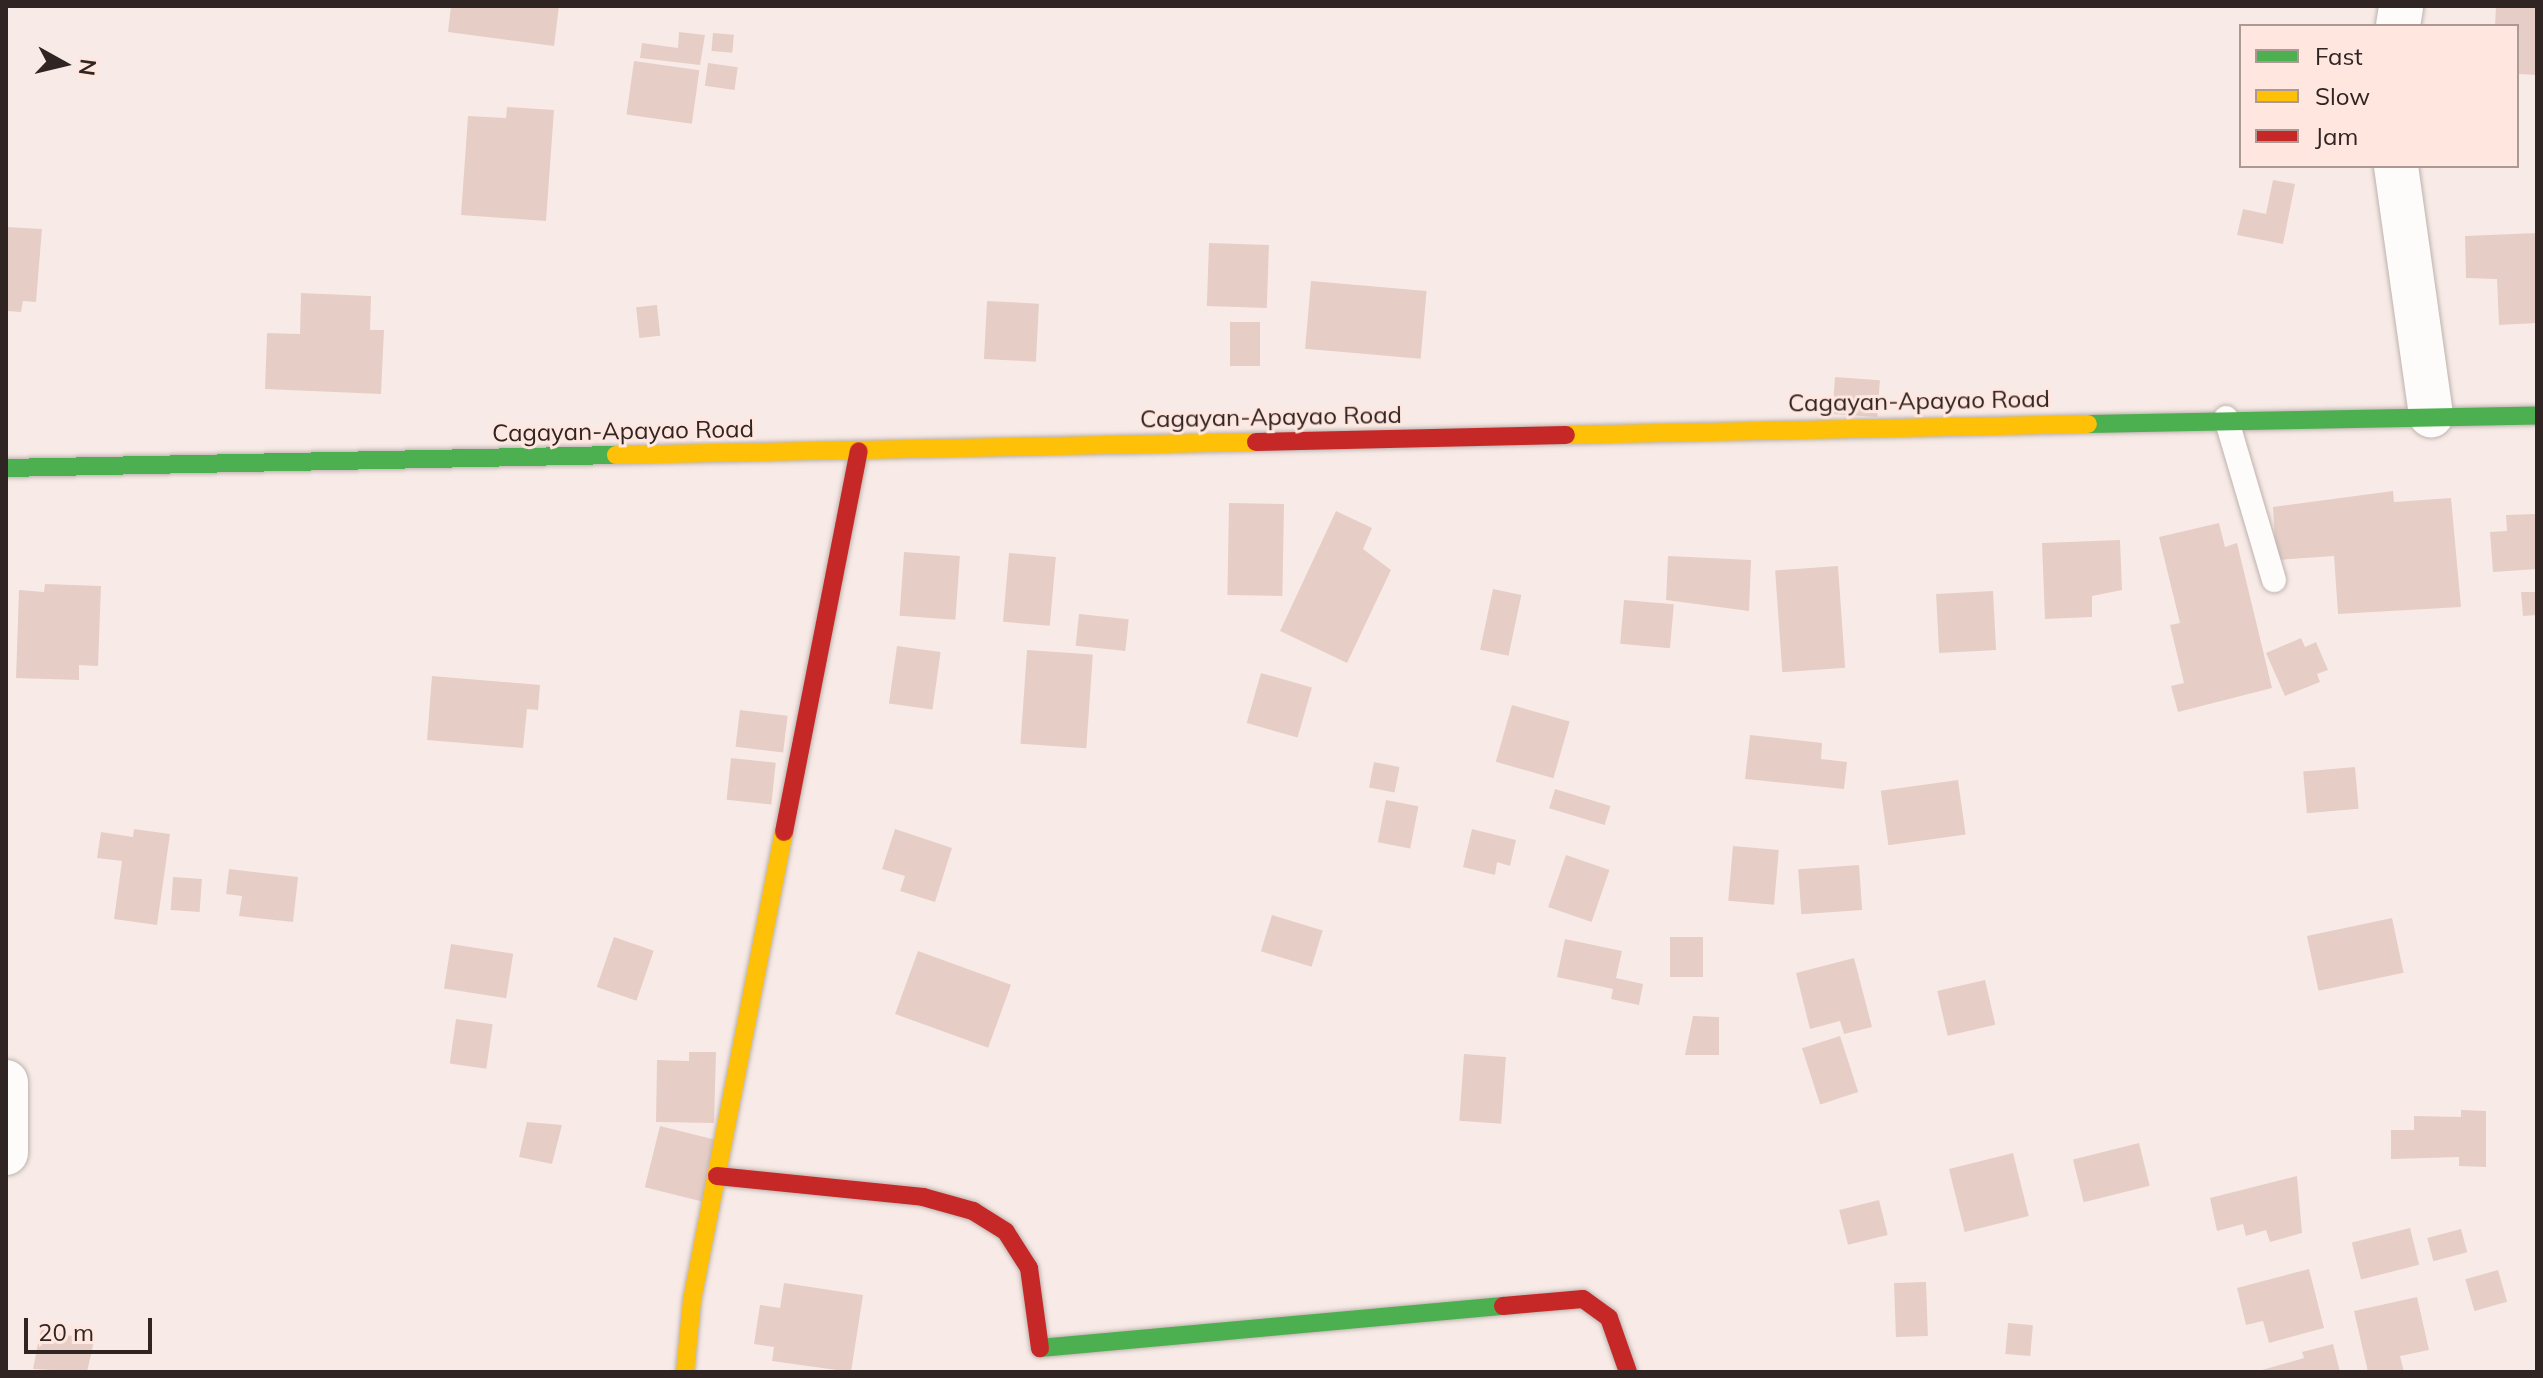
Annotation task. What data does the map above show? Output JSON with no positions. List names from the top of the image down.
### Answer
{
  "streets": {
    "main road": ["Cagayan-Apayao Road"]
  },
  "legend": ["Fast", "Slow", "Jam"],
  "scale_bar": "20 m",
  "north": "right"
}
